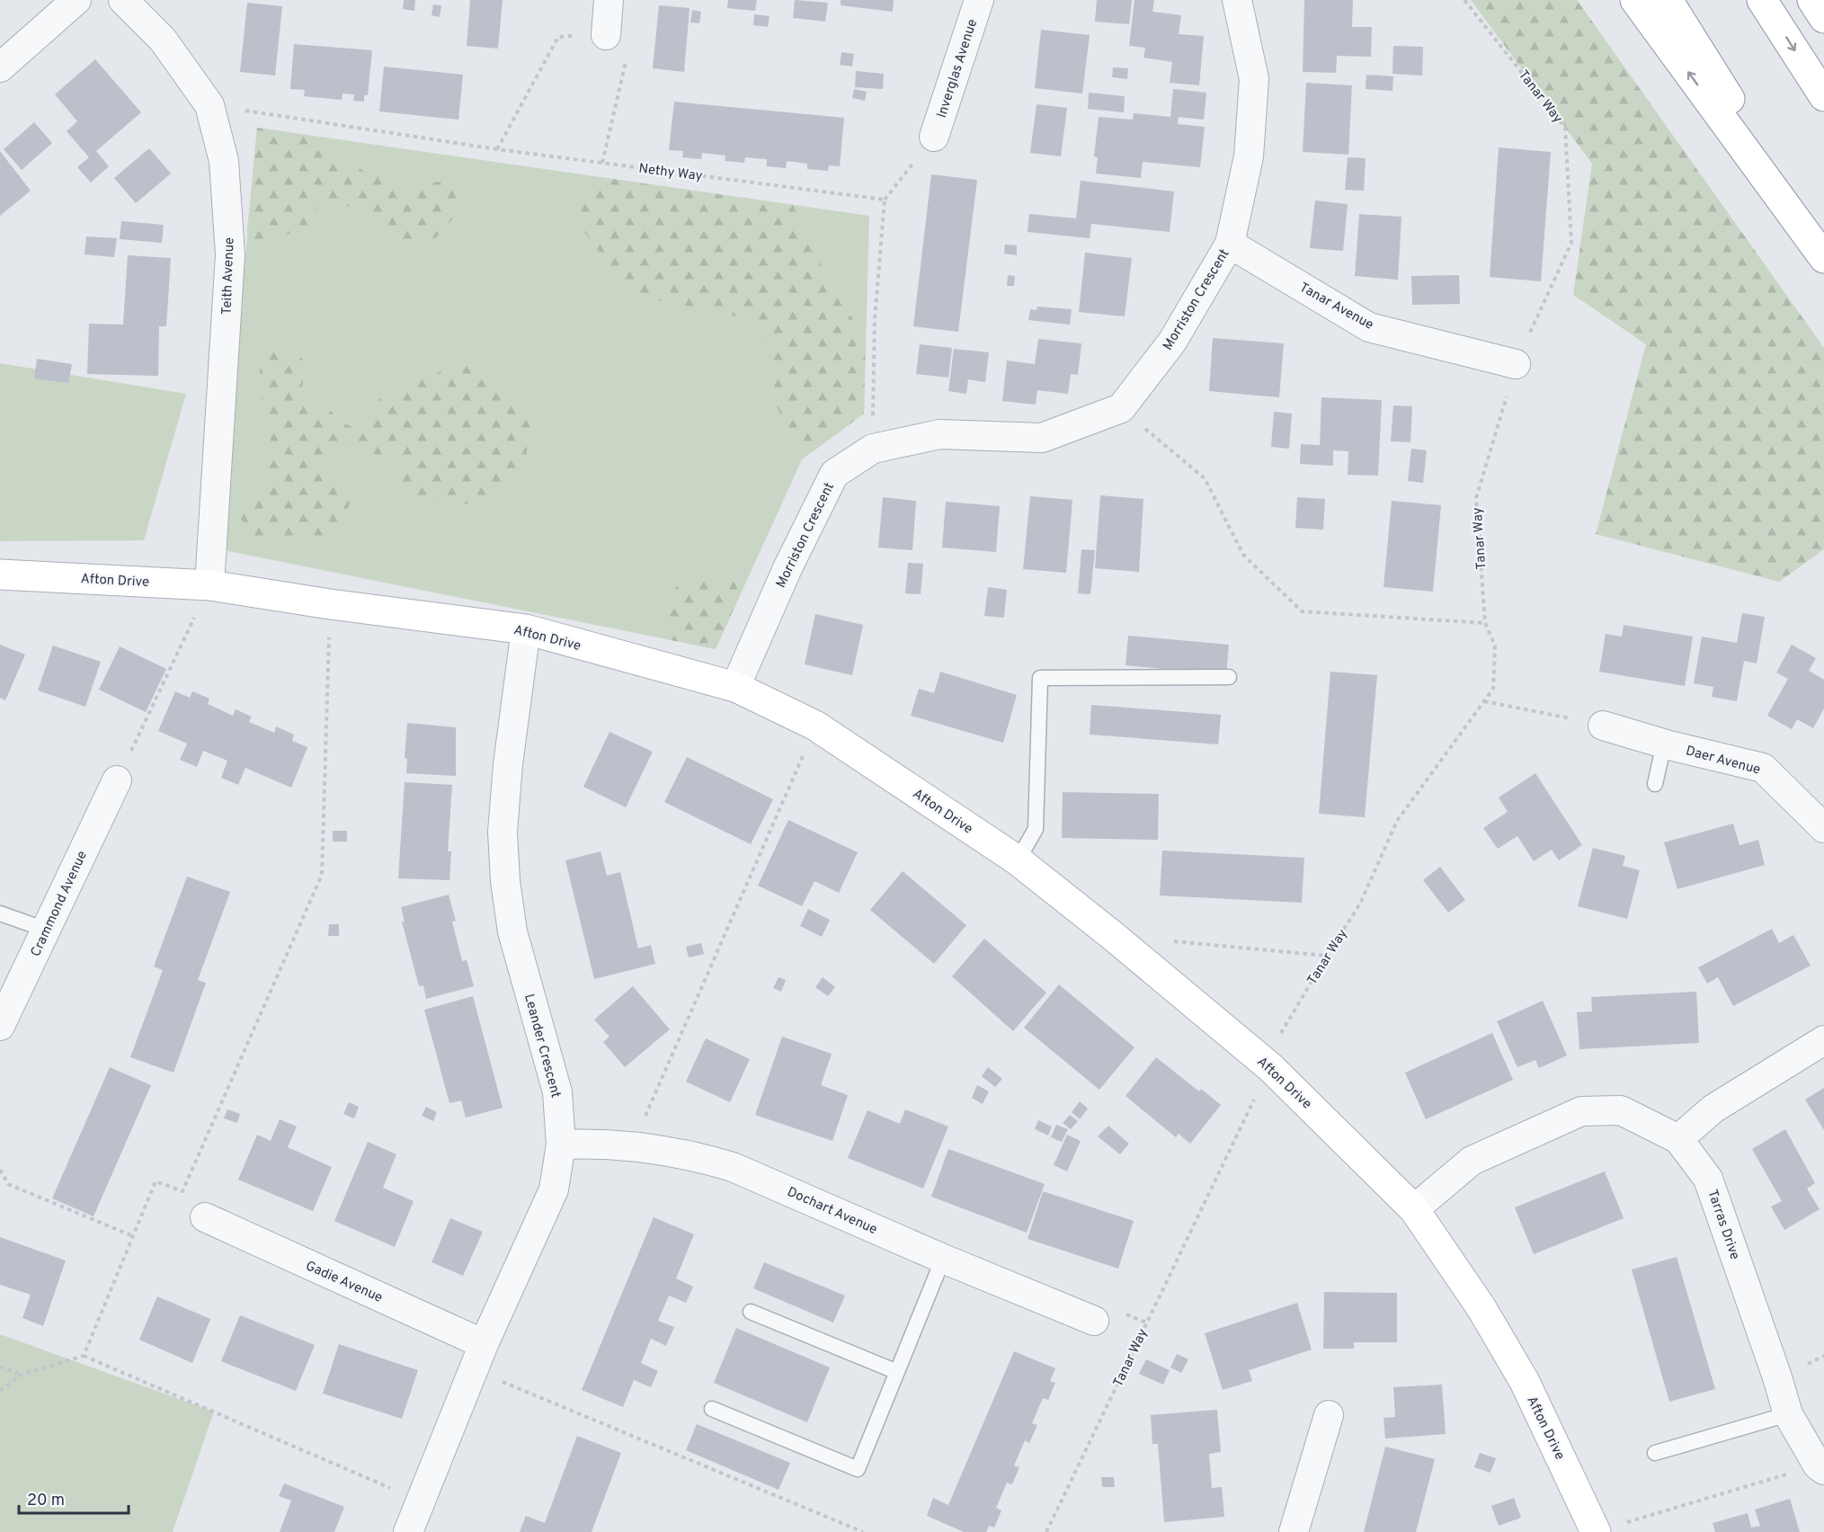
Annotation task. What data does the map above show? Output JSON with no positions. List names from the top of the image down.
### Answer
{
  "streets": {
    "main road": ["Afton Drive"],
    "street": [
      "Inverglas Avenue",
      "Teith Avenue",
      "Morriston Crescent",
      "Tanar Avenue",
      "Daer Avenue",
      "Crammond Avenue",
      "Leander Crescent",
      "Dochart Avenue",
      "Tarras Drive",
      "Gadie Avenue"
    ],
    "path": ["Tanar Way", "Nethy Way"]
  },
  "crossings": [
    ["Tanar Way", "Tanar Avenue"],
    ["Tanar Way", "Afton Drive"],
    ["Nethy Way", "Teith Avenue"],
    ["Teith Avenue", "Afton Drive"],
    ["Morriston Crescent", "Tanar Avenue"],
    ["Morriston Crescent", "Afton Drive"],
    ["Afton Drive", "Leander Crescent"],
    ["Afton Drive", "Tarras Drive"],
    ["Leander Crescent", "Dochart Avenue"],
    ["Leander Crescent", "Gadie Avenue"]
  ],
  "scale_bar": "20 m"
}
